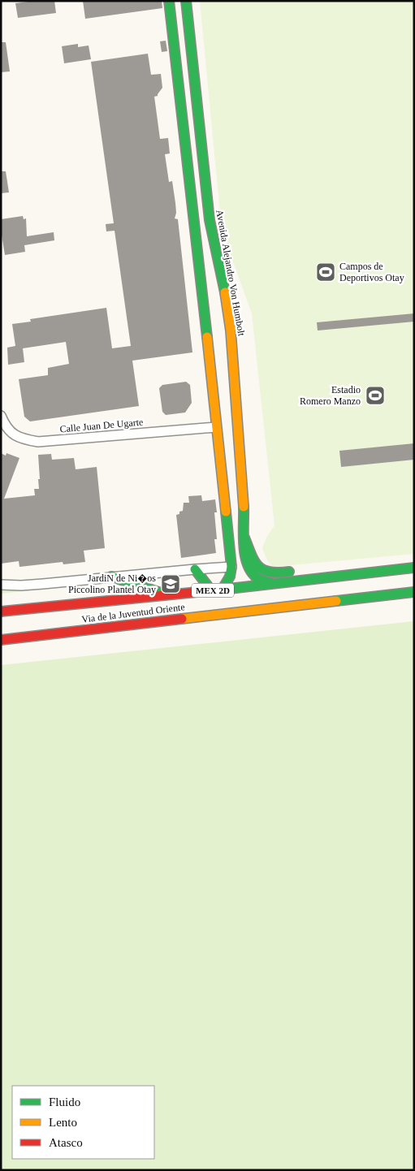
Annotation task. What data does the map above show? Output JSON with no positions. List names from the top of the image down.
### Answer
{
  "streets": {
    "main road": ["Avenida Alejandro Von Humbolt", "MEX 2D", "Via de la Juventud Oriente"],
    "street": ["Calle Juan De Ugarte"]
  },
  "crossings": [
    ["Avenida Alejandro Von Humbolt", "Via de la Juventud Oriente"]
  ],
  "places": {
    "sports": ["Campos de Deportivos Otay", "Estadio Romero Manzo"],
    "school or university": ["JardiN de Ni�os Piccolino Plantel Otay"]
  },
  "legend": ["Fluido", "Lento", "Atasco"]
}
